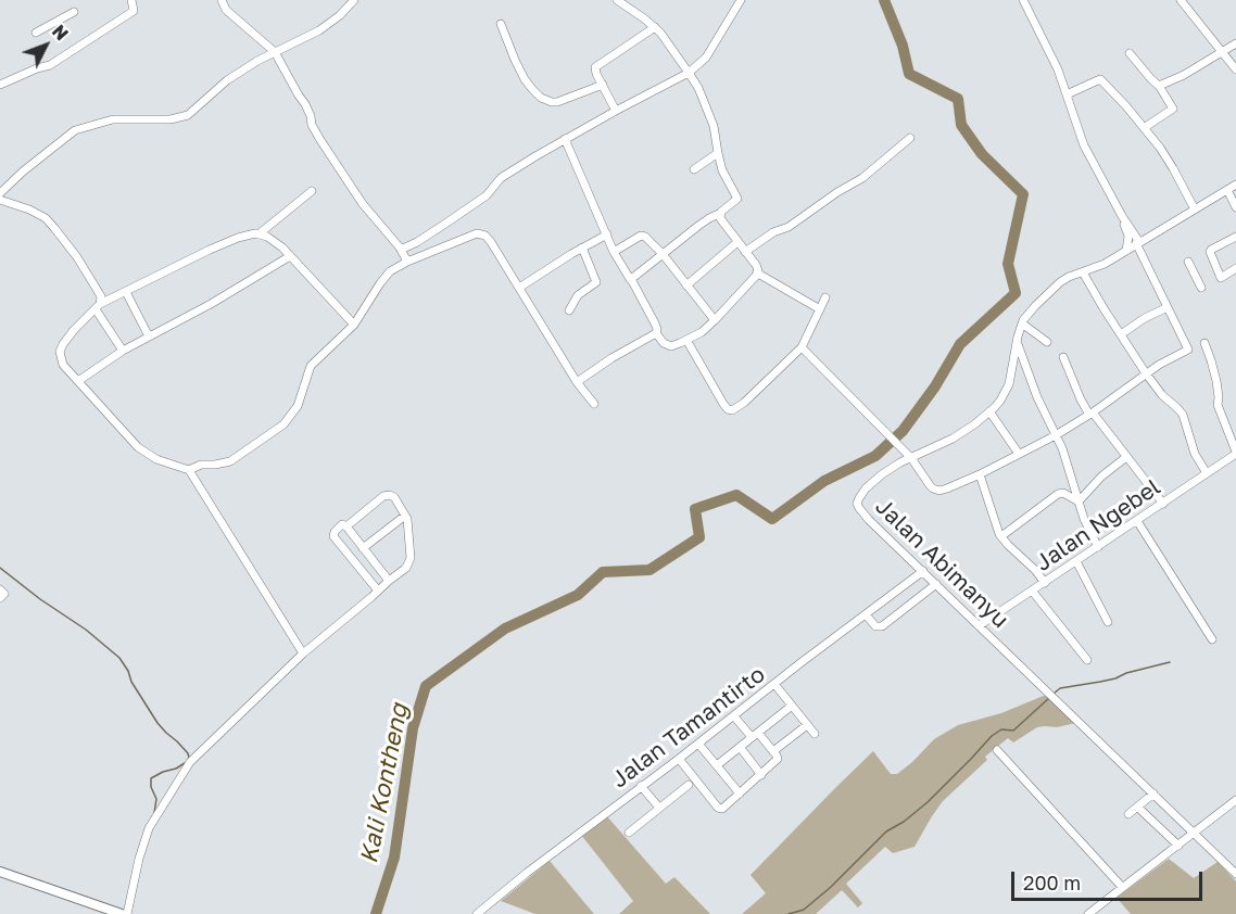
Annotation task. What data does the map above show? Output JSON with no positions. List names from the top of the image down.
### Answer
{
  "streets": {
    "street": ["Jalan Ngebel", "Jalan Abimanyu", "Jalan Tamantirto"]
  },
  "crossings": [
    ["Jalan Ngebel", "Jalan Abimanyu"],
    ["Jalan Abimanyu", "Jalan Tamantirto"]
  ],
  "water": ["Kali Kontheng"],
  "scale_bar": "200 m",
  "north": "top right"
}
